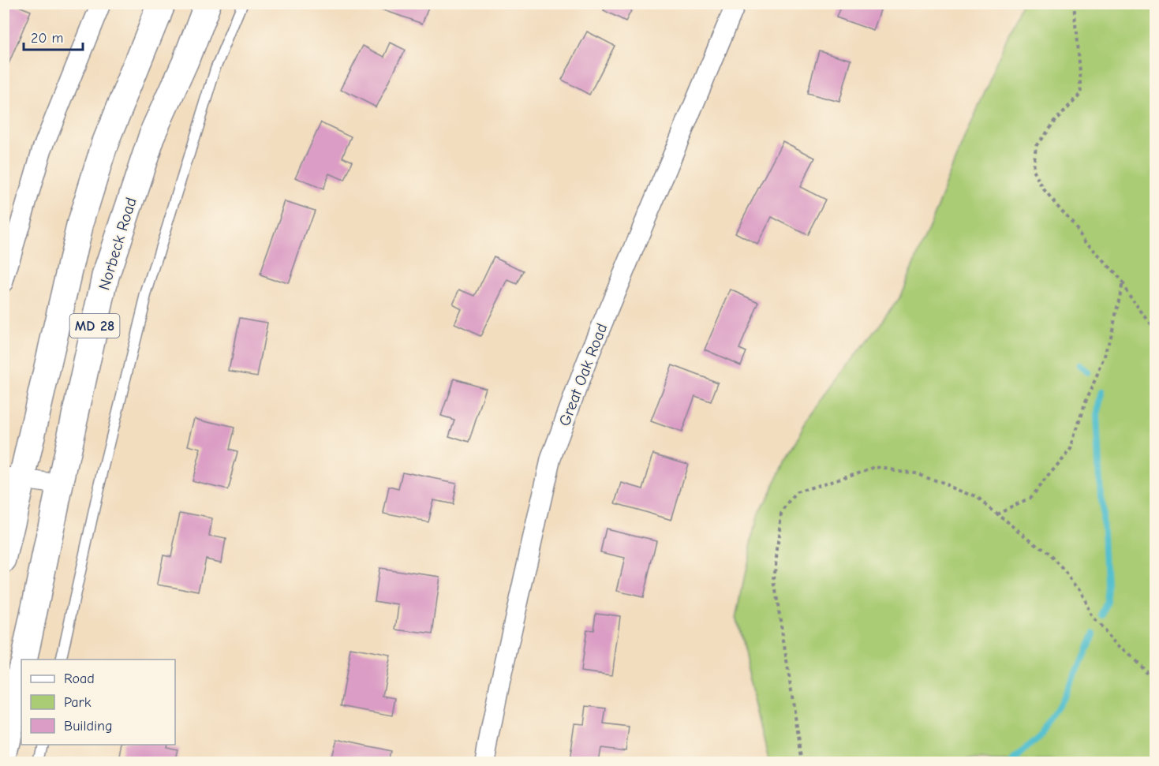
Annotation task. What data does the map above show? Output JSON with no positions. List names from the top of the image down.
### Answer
{
  "streets": {
    "main road": ["Norbeck Road", "MD 28"],
    "street": ["Great Oak Road"]
  },
  "legend": ["Road", "Park", "Building"],
  "scale_bar": "20 m"
}
